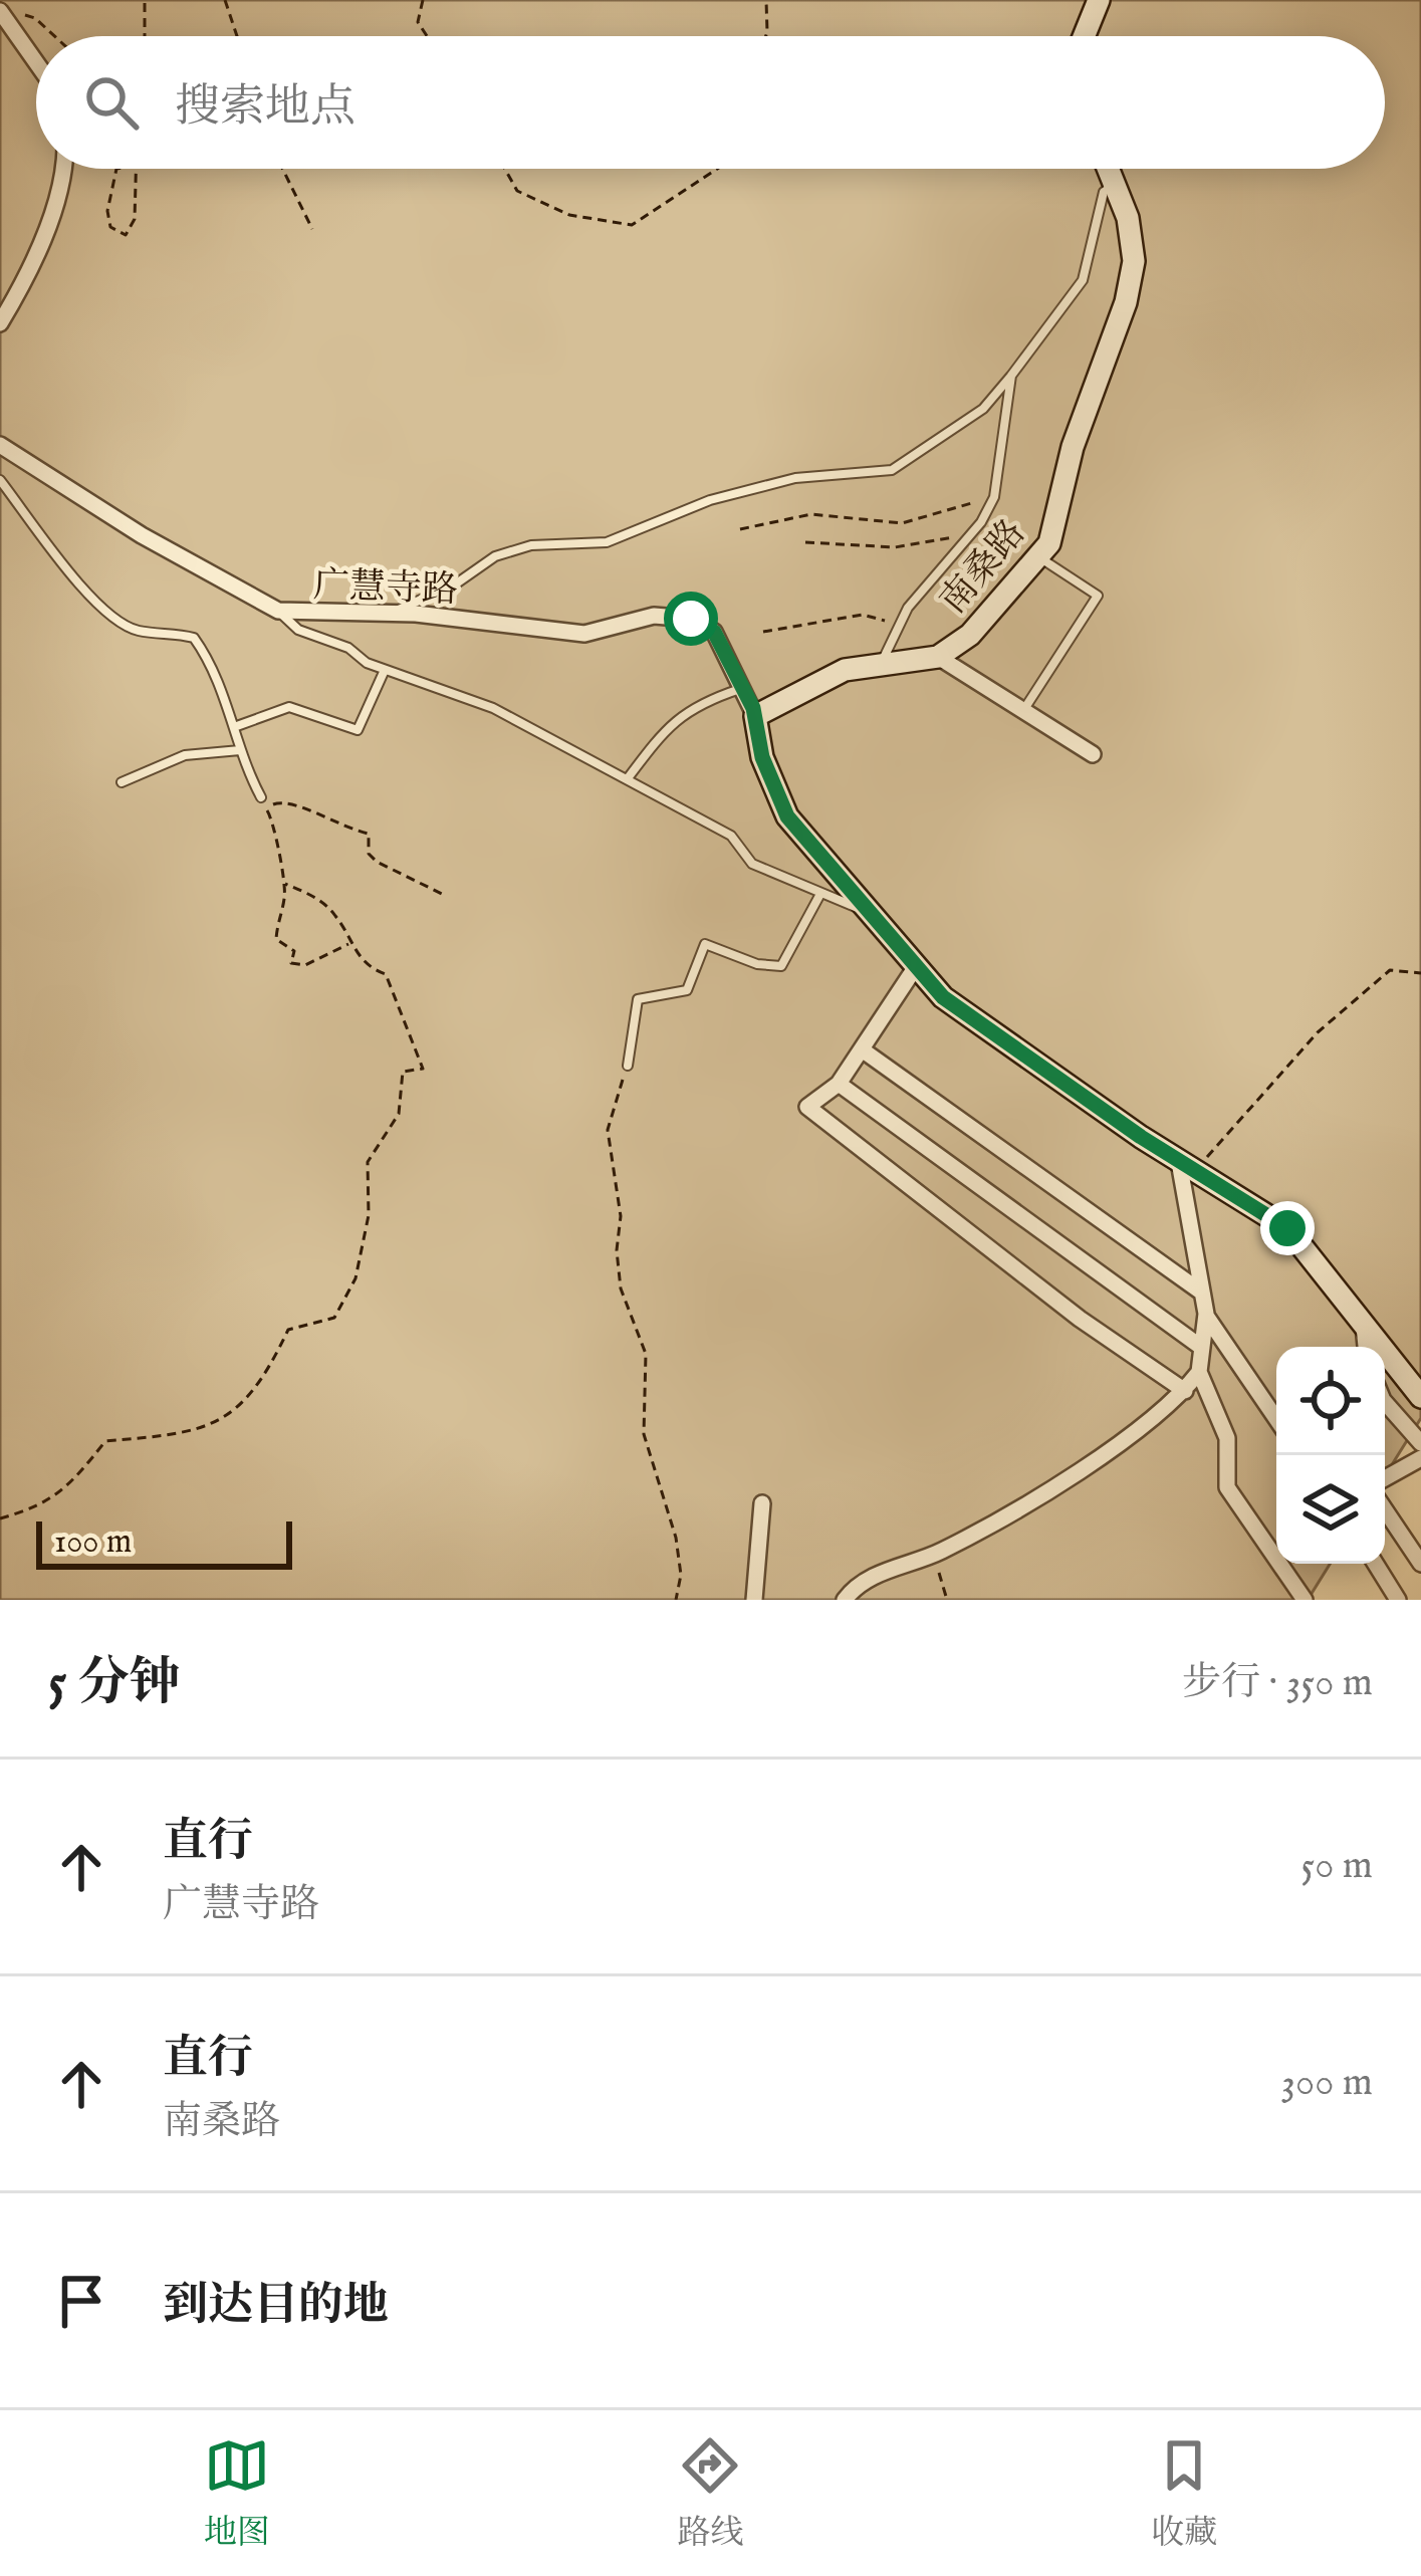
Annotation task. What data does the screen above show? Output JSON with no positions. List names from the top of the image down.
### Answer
{
  "streets": {
    "street": ["南桑路", "广慧寺路"]
  },
  "crossings": [
    ["南桑路", "广慧寺路"]
  ],
  "scale_bar": "100 m",
  "page": {
    "search": "搜索地点",
    "scale": "100 m",
    "heading": ["5 分钟", "步行 · 350 m"],
    "list": [
      ["直行", "广慧寺路", "50 m"],
      ["直行", "南桑路", "300 m"],
      "到达目的地"
    ],
    "nav": ["地图", "路线", "收藏"]
  }
}
